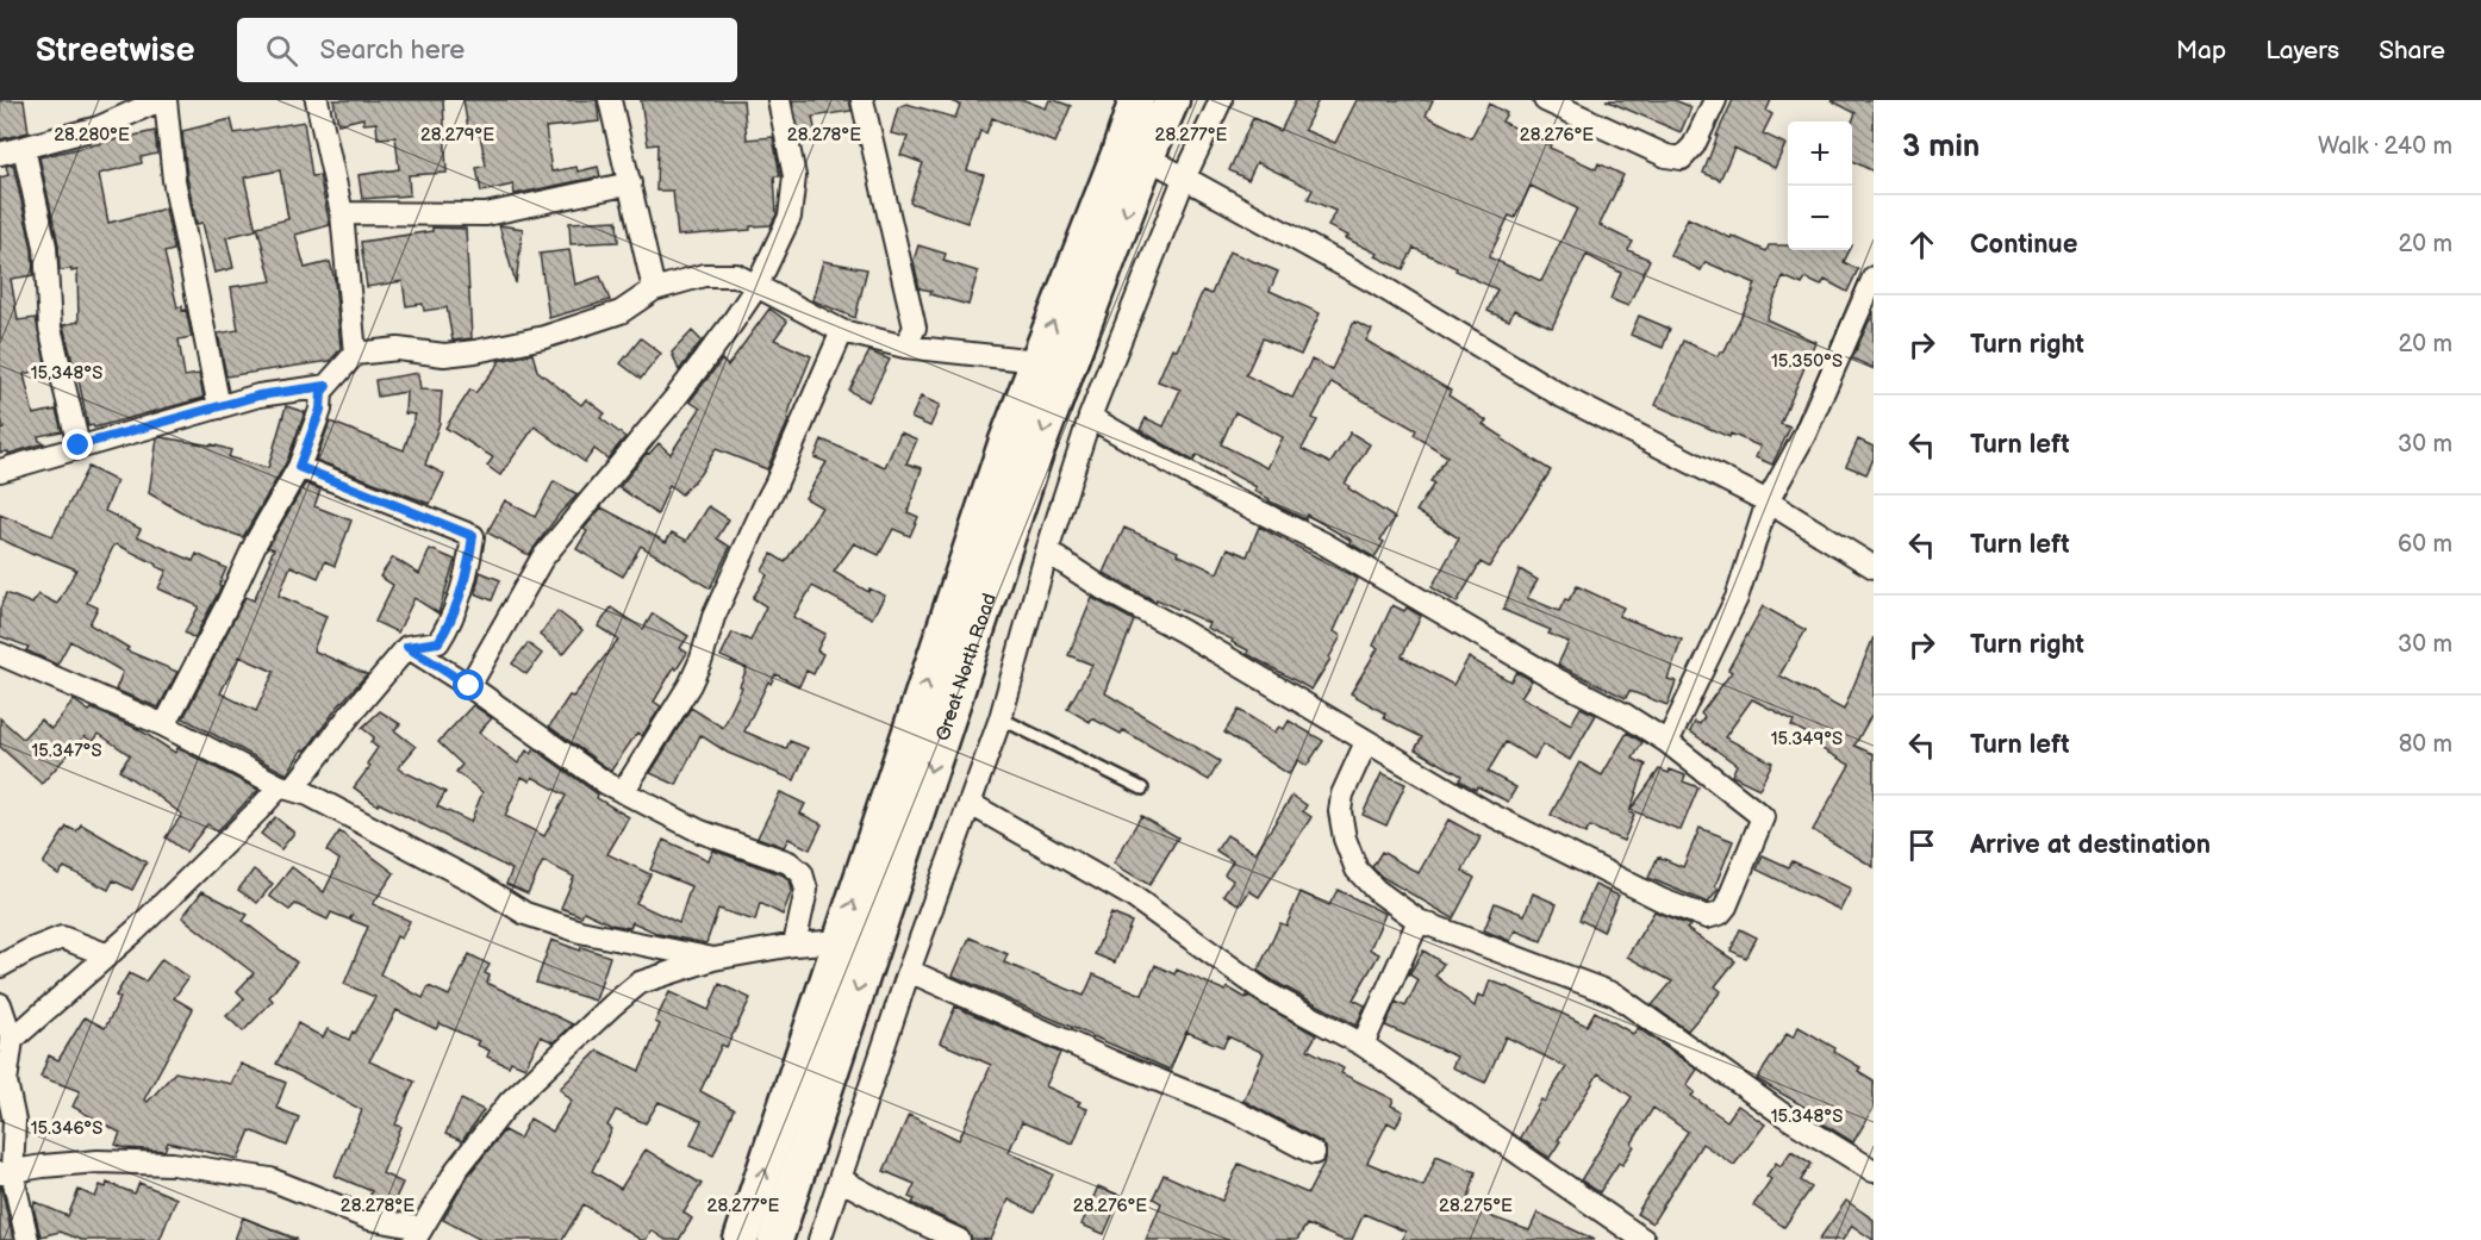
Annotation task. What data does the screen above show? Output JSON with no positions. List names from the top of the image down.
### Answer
{
  "streets": {
    "main road": ["Great North Road"]
  },
  "page": {
    "header": "Streetwise",
    "search": "Search here",
    "nav": ["Map", "Layers", "Share"],
    "heading": ["3 min", "Walk · 240 m"],
    "map_buttons": ["+", "−"],
    "list": [
      ["Continue", "20 m"],
      ["Turn right", "20 m"],
      ["Turn left", "30 m"],
      ["Turn left", "60 m"],
      ["Turn right", "30 m"],
      ["Turn left", "80 m"],
      "Arrive at destination"
    ]
  },
  "coordinates": [
    "28.280°E",
    "28.279°E",
    "28.278°E",
    "28.277°E",
    "28.276°E",
    "15.350°S",
    "15.348°S",
    "15.349°S",
    "15.347°S",
    "15.346°S",
    "28.275°E"
  ]
}
